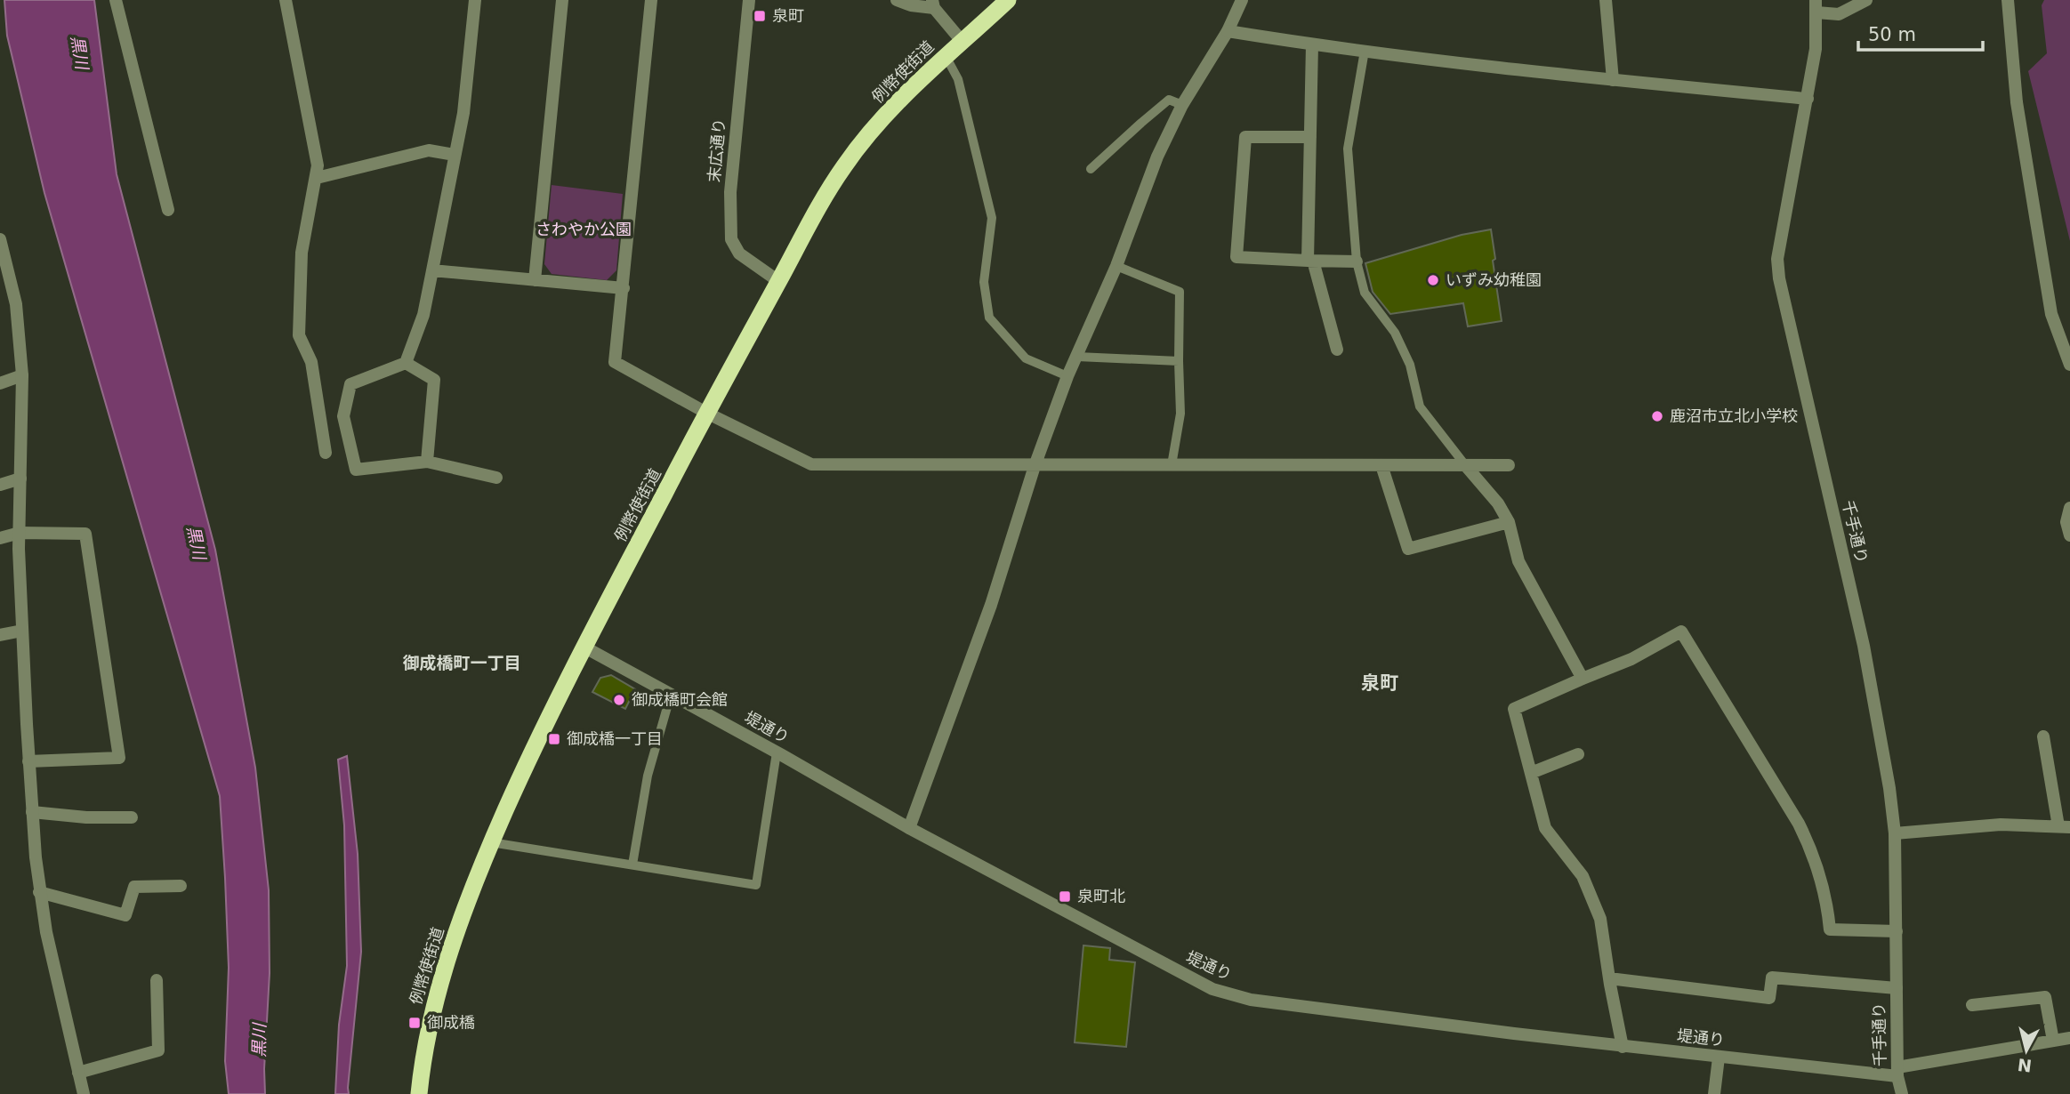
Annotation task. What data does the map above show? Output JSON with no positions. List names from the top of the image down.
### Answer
{
  "streets": {
    "highway": ["例幣使街道"],
    "street": ["末広通り", "千手通り", "堤通り"]
  },
  "crossings": [
    ["例幣使街道", "末広通り"],
    ["例幣使街道", "堤通り"],
    ["千手通り", "堤通り"]
  ],
  "districts": ["御成橋町一丁目", "泉町"],
  "water": ["黒川"],
  "parks": ["さわやか公園"],
  "places": {
    "transit": [
      "泉町",
      "御成橋一丁目",
      "泉町北",
      "御成橋"
    ],
    "other": ["いずみ幼稚園", "鹿沼市立北小学校", "御成橋町会館"]
  },
  "scale_bar": "50 m",
  "north": "bottom"
}
